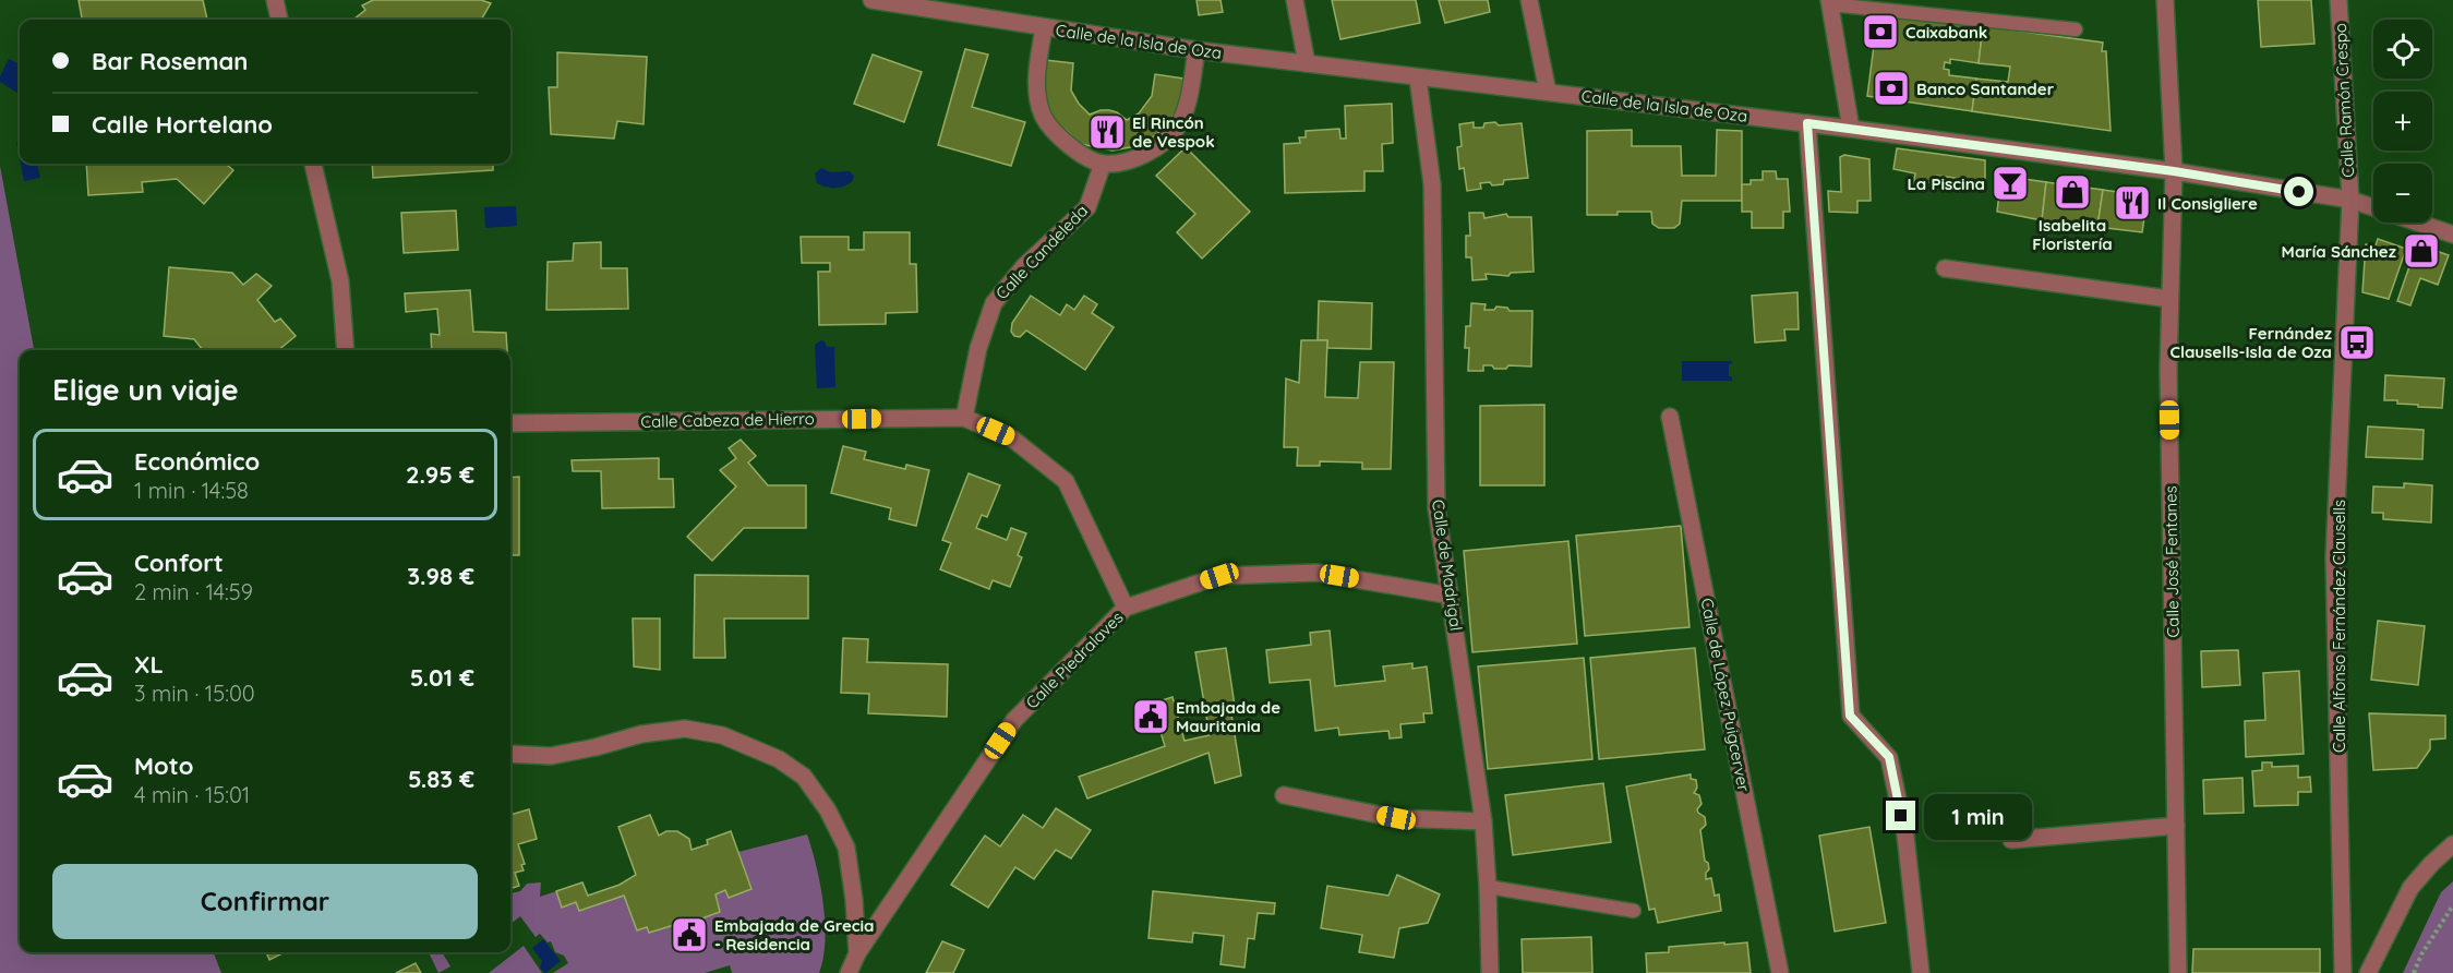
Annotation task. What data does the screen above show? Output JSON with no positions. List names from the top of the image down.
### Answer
{
  "streets": {
    "street": [
      "Calle de la Isla de Oza",
      "Calle Ramón Crespo",
      "Calle Candeleda",
      "Calle Cabeza de Hierro",
      "Calle José Fentanes",
      "Calle de Madrigal",
      "Calle Alfonso Fernández Clausells",
      "Calle Piedralaves",
      "Calle de López Puigcerver"
    ]
  },
  "crossings": [
    ["Calle de la Isla de Oza", "Calle Ramón Crespo"],
    ["Calle de la Isla de Oza", "Calle José Fentanes"],
    ["Calle de la Isla de Oza", "Calle de Madrigal"],
    ["Calle de la Isla de Oza", "Calle Alfonso Fernández Clausells"],
    ["Calle Ramón Crespo", "Calle Alfonso Fernández Clausells"],
    ["Calle Candeleda", "Calle Cabeza de Hierro"],
    ["Calle Cabeza de Hierro", "Calle Piedralaves"],
    ["Calle de Madrigal", "Calle Piedralaves"]
  ],
  "places": {
    "bank": ["Caixabank", "Banco Santander"],
    "restaurant": ["El Rincón de Vespok", "Il Consigliere"],
    "bar": ["La Piscina"],
    "shop": ["Isabelita Floristería", "María Sánchez"],
    "bus stop": ["Fernández Clausells-Isla de Oza"],
    "public building": ["Embajada de Mauritania", "Embajada de Grecia - Residencia"]
  },
  "page": {
    "map_buttons": ["+", "−"],
    "banner": ["Bar Roseman", "Calle Hortelano"],
    "heading": "Elige un viaje",
    "list": [
      {
        "name": "Económico",
        "note": "1 min · 14:58",
        "value": "2.95 €"
      },
      {
        "name": "Confort",
        "note": "2 min · 14:59",
        "value": "3.98 €"
      },
      {
        "name": "XL",
        "note": "3 min · 15:00",
        "value": "5.01 €"
      },
      {
        "name": "Moto",
        "note": "4 min · 15:01",
        "value": "5.83 €"
      }
    ],
    "bubble": "1 min",
    "buttons": "Confirmar"
  }
}
